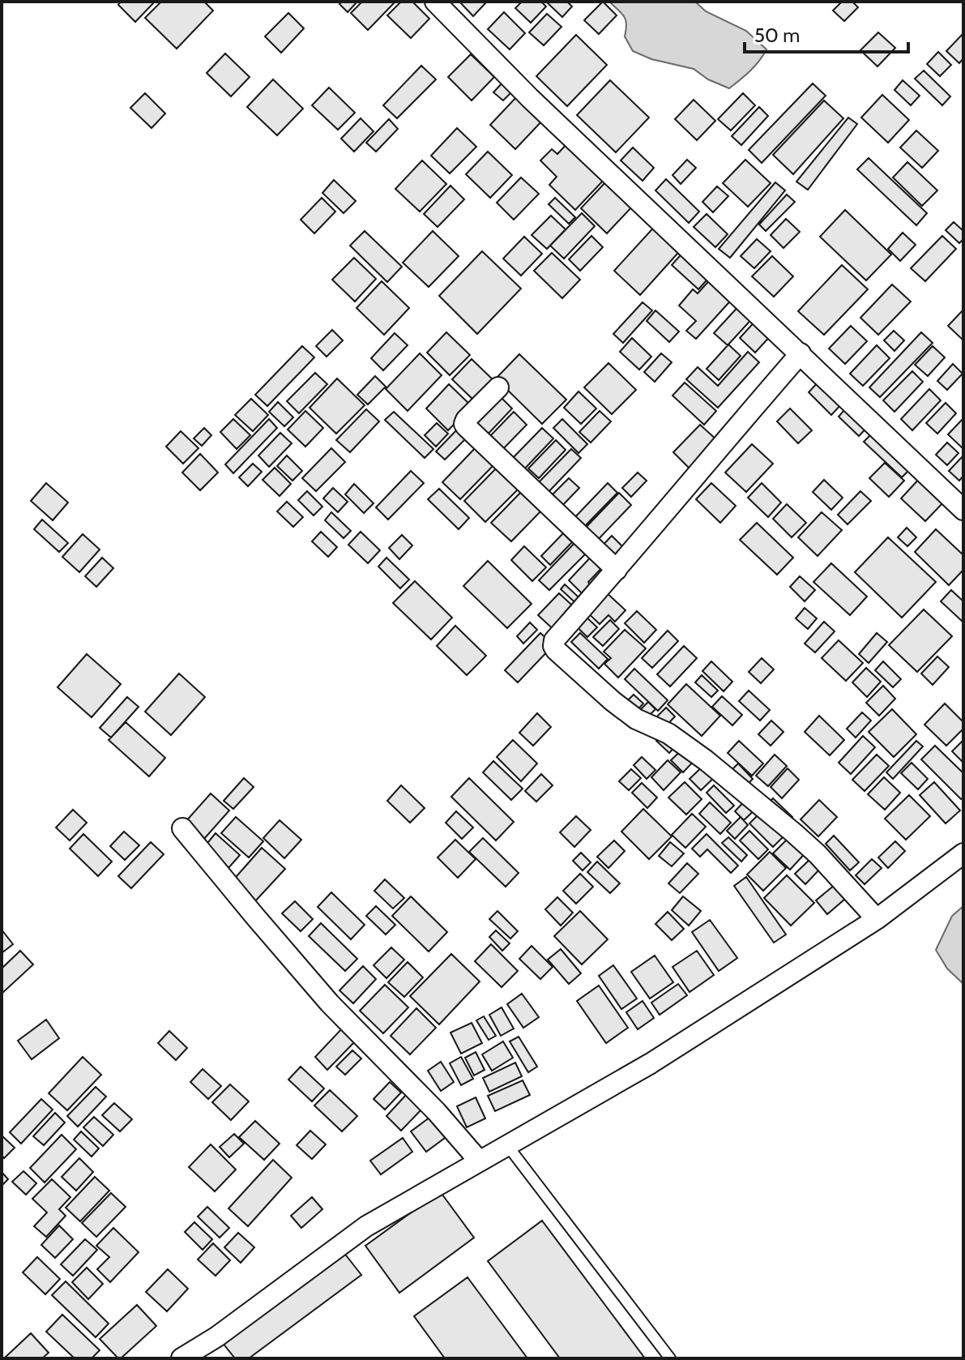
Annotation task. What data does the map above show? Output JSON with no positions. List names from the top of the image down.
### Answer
{
  "scale_bar": "50 m"
}
